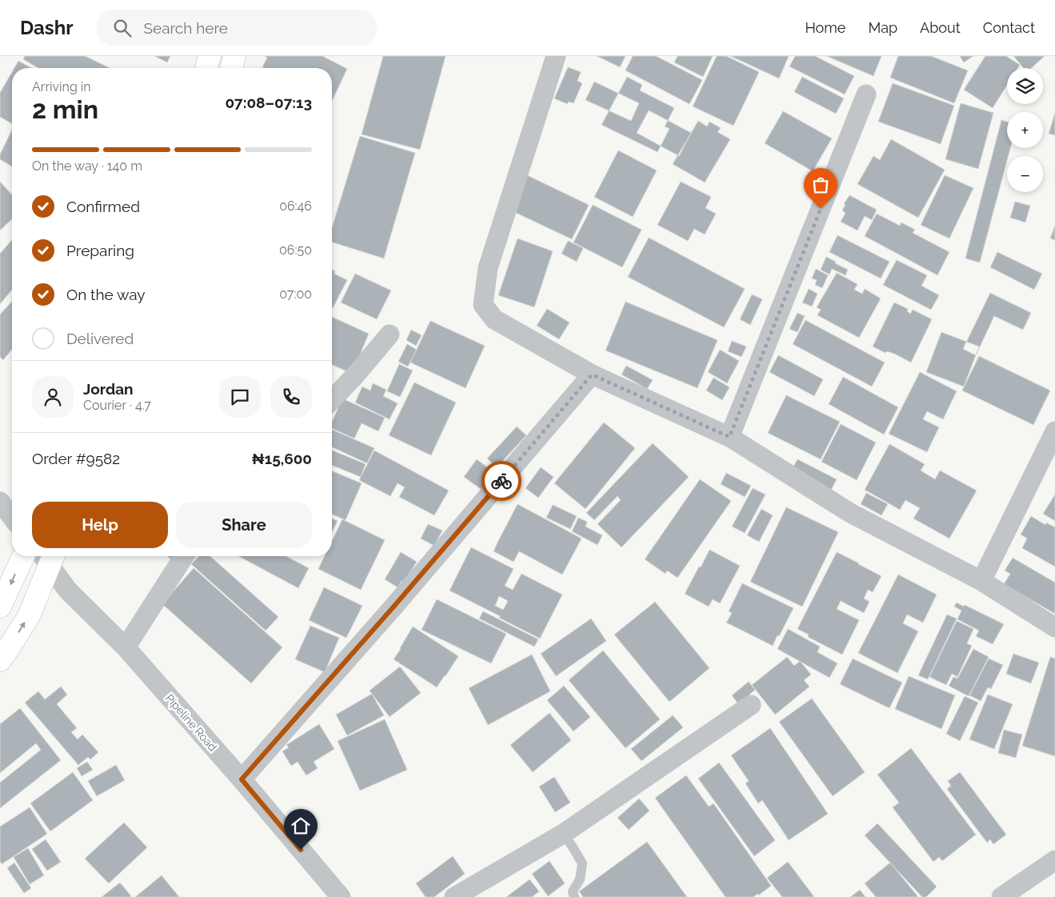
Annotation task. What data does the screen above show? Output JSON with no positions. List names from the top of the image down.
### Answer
{
  "streets": {
    "street": ["Pipeline Road"]
  },
  "page": {
    "header": "Dashr",
    "search": "Search here",
    "nav": [
      "Home",
      "Map",
      "About",
      "Contact"
    ],
    "map_buttons": ["+", "−"],
    "heading": ["2 min", "Arriving in", "07:08–07:13"],
    "panel": [
      "Jordan",
      "Courier · 4.7",
      "Order #9582",
      "₦15,600"
    ],
    "bar": "On the way · 140 m",
    "list": [
      ["Confirmed", "06:46"],
      ["Preparing", "06:50"],
      ["On the way", "07:00"],
      "Delivered"
    ],
    "buttons": ["Help", "Share"]
  }
}
